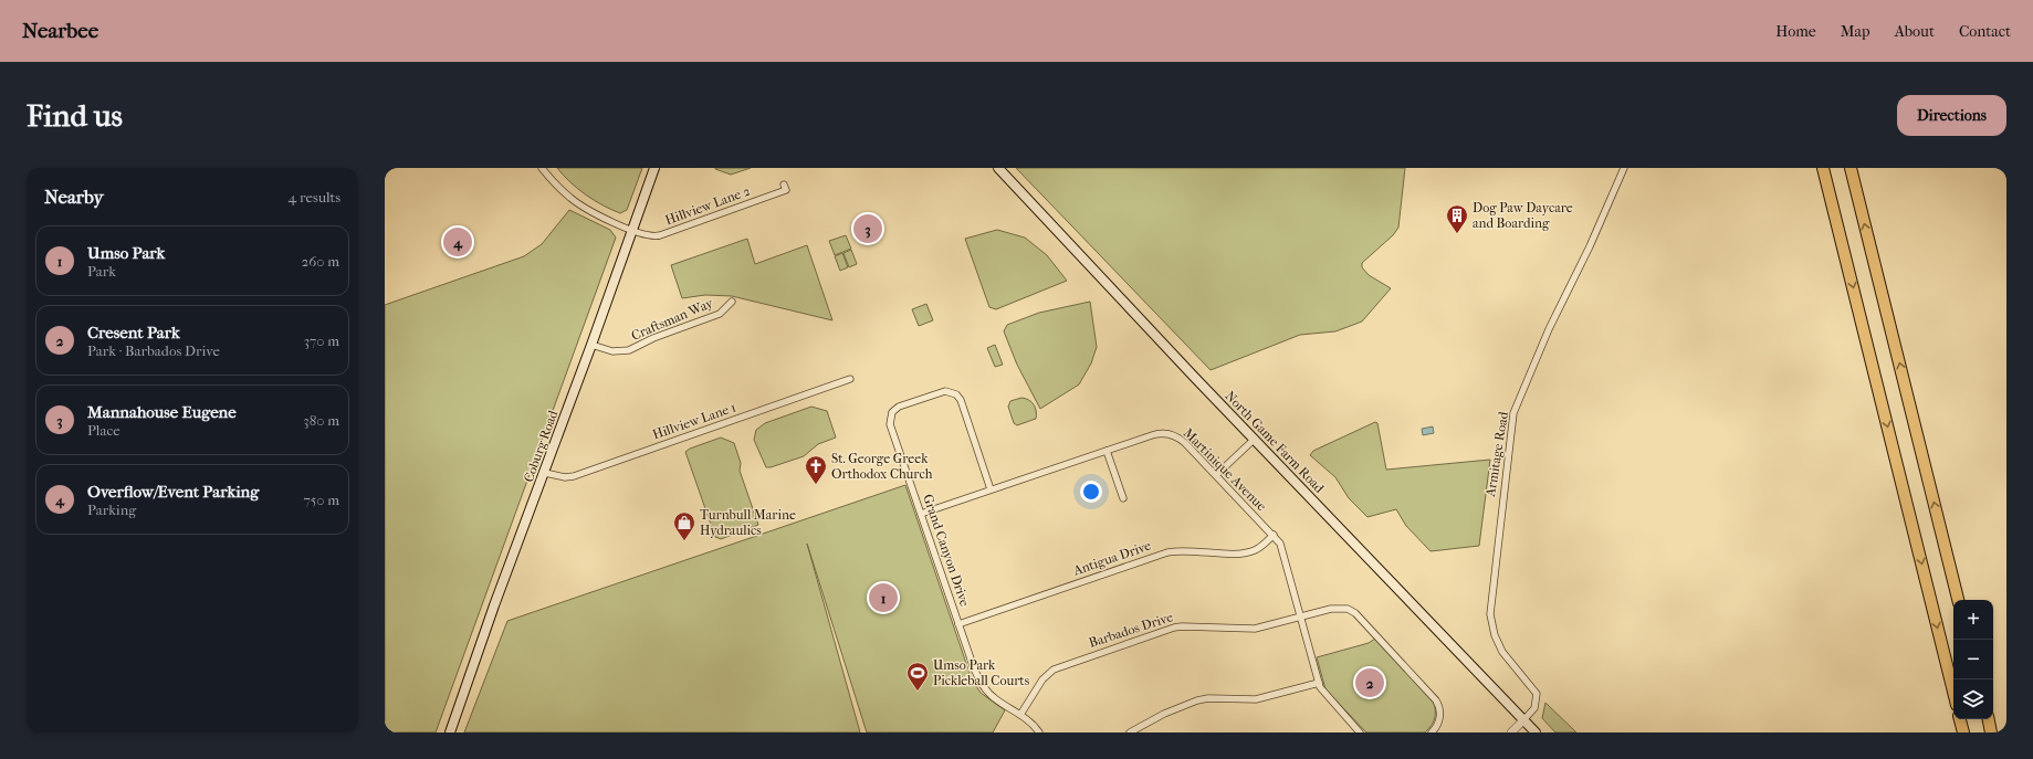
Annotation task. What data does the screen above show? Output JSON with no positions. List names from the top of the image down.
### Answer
{
  "streets": {
    "main road": ["North Game Farm Road", "Coburg Road"],
    "street": [
      "Hillview Lane 2",
      "Craftsman Way",
      "Hillview Lane 1",
      "Armitage Road",
      "Martinique Avenue",
      "Grand Canyon Drive",
      "Antigua Drive",
      "Barbados Drive"
    ]
  },
  "crossings": [
    ["Hillview Lane 2", "Coburg Road"],
    ["Craftsman Way", "Coburg Road"],
    ["Hillview Lane 1", "Coburg Road"],
    ["North Game Farm Road", "Armitage Road"],
    ["Martinique Avenue", "Grand Canyon Drive"],
    ["Martinique Avenue", "Antigua Drive"],
    ["Martinique Avenue", "Barbados Drive"],
    ["Grand Canyon Drive", "Antigua Drive"],
    ["Grand Canyon Drive", "Barbados Drive"]
  ],
  "places": {
    "building": ["Dog Paw Daycare and Boarding"],
    "church": ["St. George Greek Orthodox Church"],
    "shop": ["Turnbull Marine Hydraulics"],
    "sports": ["Umso Park Pickleball Courts"]
  },
  "page": {
    "header": "Nearbee",
    "nav": [
      "Home",
      "Map",
      "About",
      "Contact"
    ],
    "buttons": "Directions",
    "title": "Find us",
    "heading": ["Nearby", "4 results"],
    "pins": [
      "3",
      "4",
      "1",
      "2"
    ],
    "list": [
      {
        "mark": "1",
        "name": "Umso Park",
        "note": "Park",
        "value": "260 m"
      },
      {
        "mark": "2",
        "name": "Cresent Park",
        "note": "Park · Barbados Drive",
        "value": "370 m"
      },
      {
        "mark": "3",
        "name": "Mannahouse Eugene",
        "note": "Place",
        "value": "380 m"
      },
      {
        "mark": "4",
        "name": "Overflow/Event Parking",
        "note": "Parking",
        "value": "750 m"
      }
    ],
    "map_buttons": ["+", "−"]
  }
}
